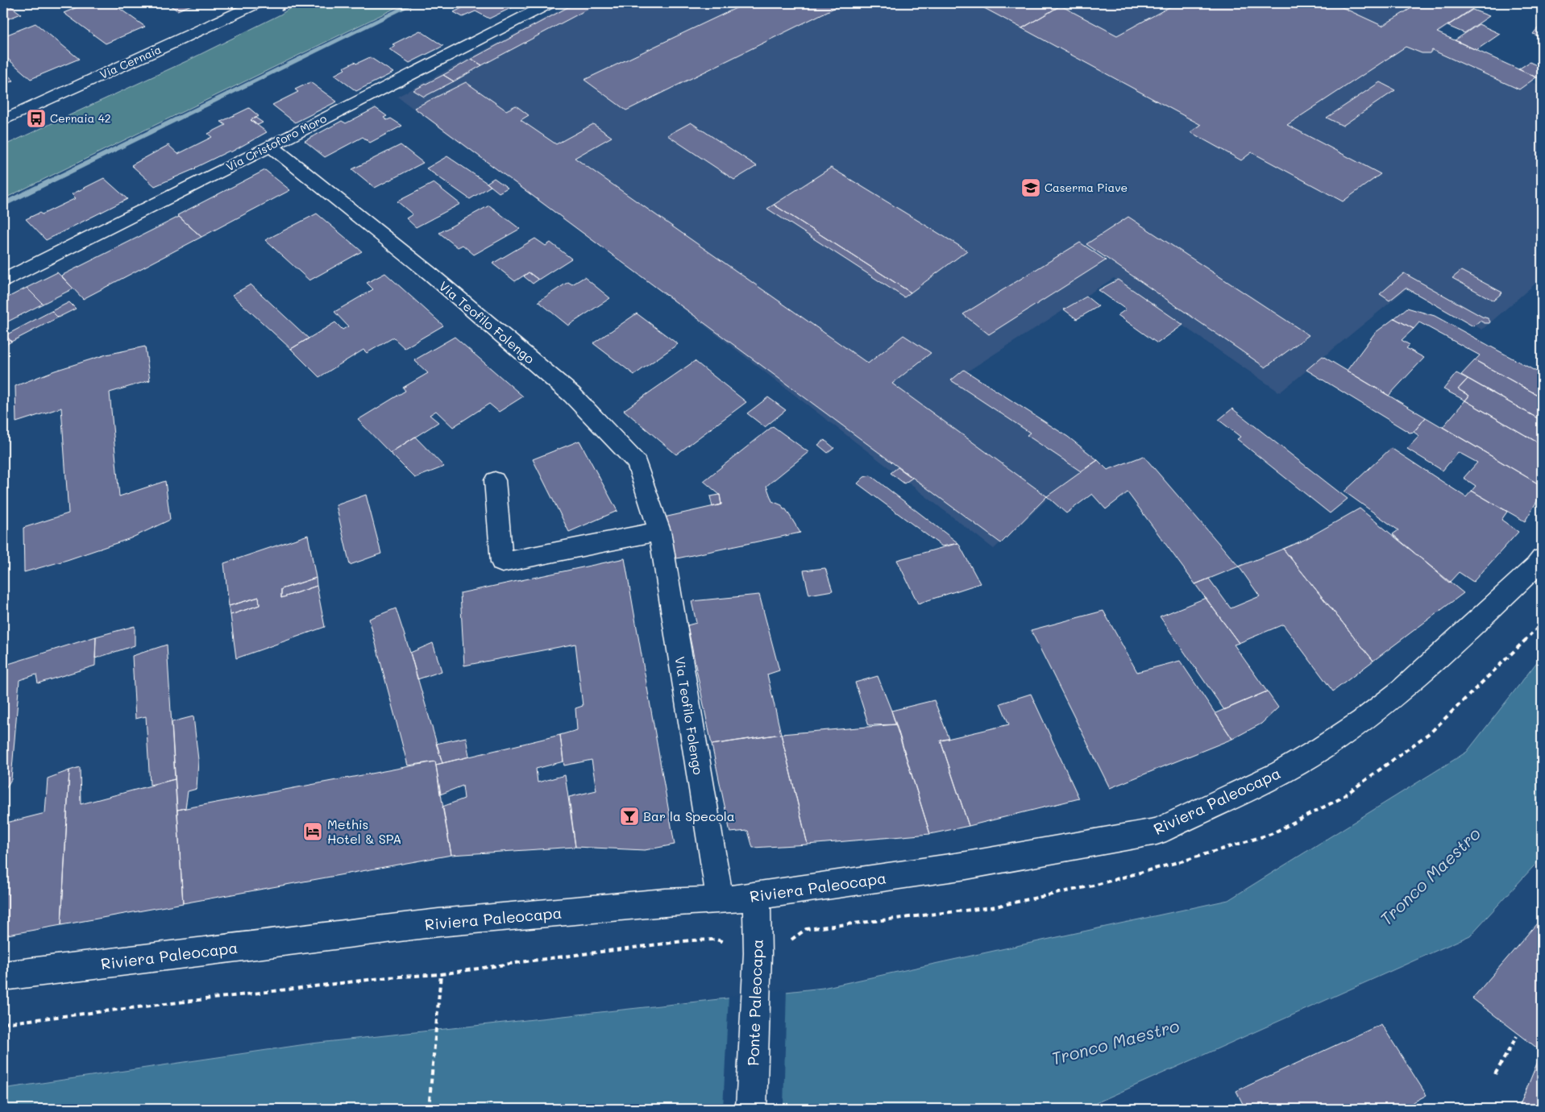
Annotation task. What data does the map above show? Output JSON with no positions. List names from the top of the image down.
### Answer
{
  "streets": {
    "street": [
      "Via Cernaia",
      "Via Cristoforo Moro",
      "Via Teofilo Folengo",
      "Riviera Paleocapa",
      "Ponte Paleocapa"
    ]
  },
  "crossings": [
    ["Via Cristoforo Moro", "Via Teofilo Folengo"],
    ["Via Teofilo Folengo", "Riviera Paleocapa"],
    ["Riviera Paleocapa", "Ponte Paleocapa"]
  ],
  "water": ["Tronco Maestro"],
  "places": {
    "bus stop": ["Cernaia 42"],
    "school or university": ["Caserma Piave"],
    "bar": ["Bar la Specola"],
    "hotel": ["Methis Hotel & SPA"]
  }
}
